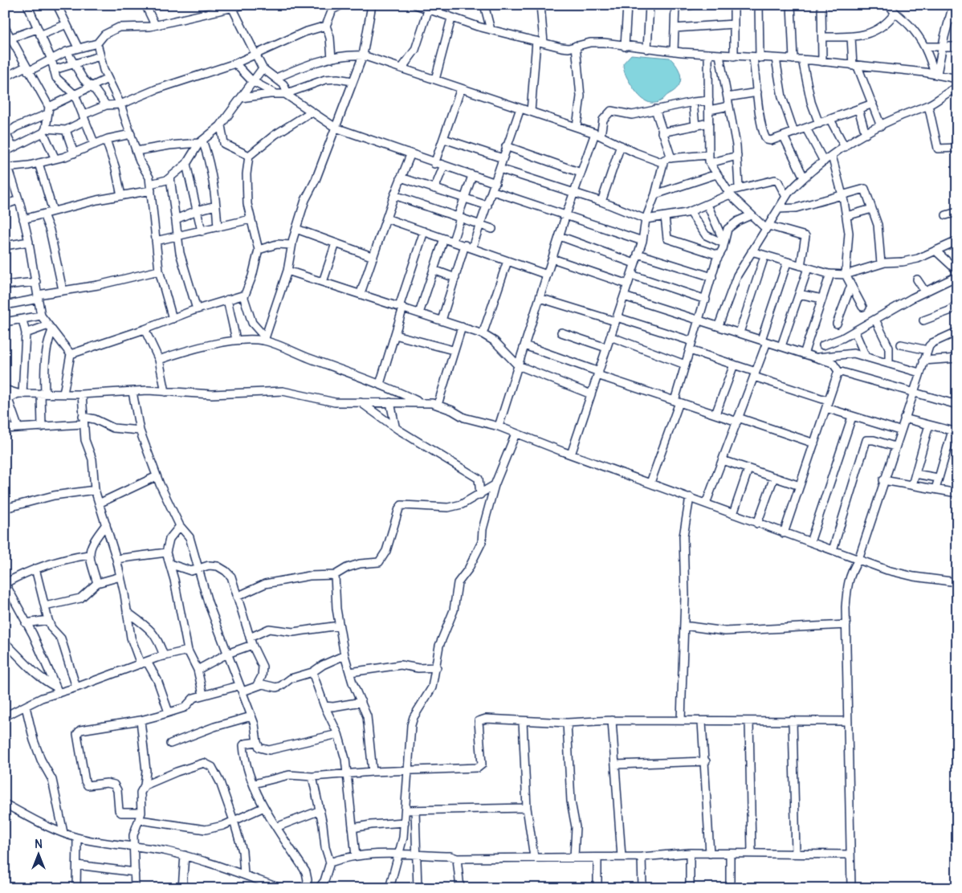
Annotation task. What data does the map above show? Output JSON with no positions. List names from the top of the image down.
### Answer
{
  "north": "top"
}
